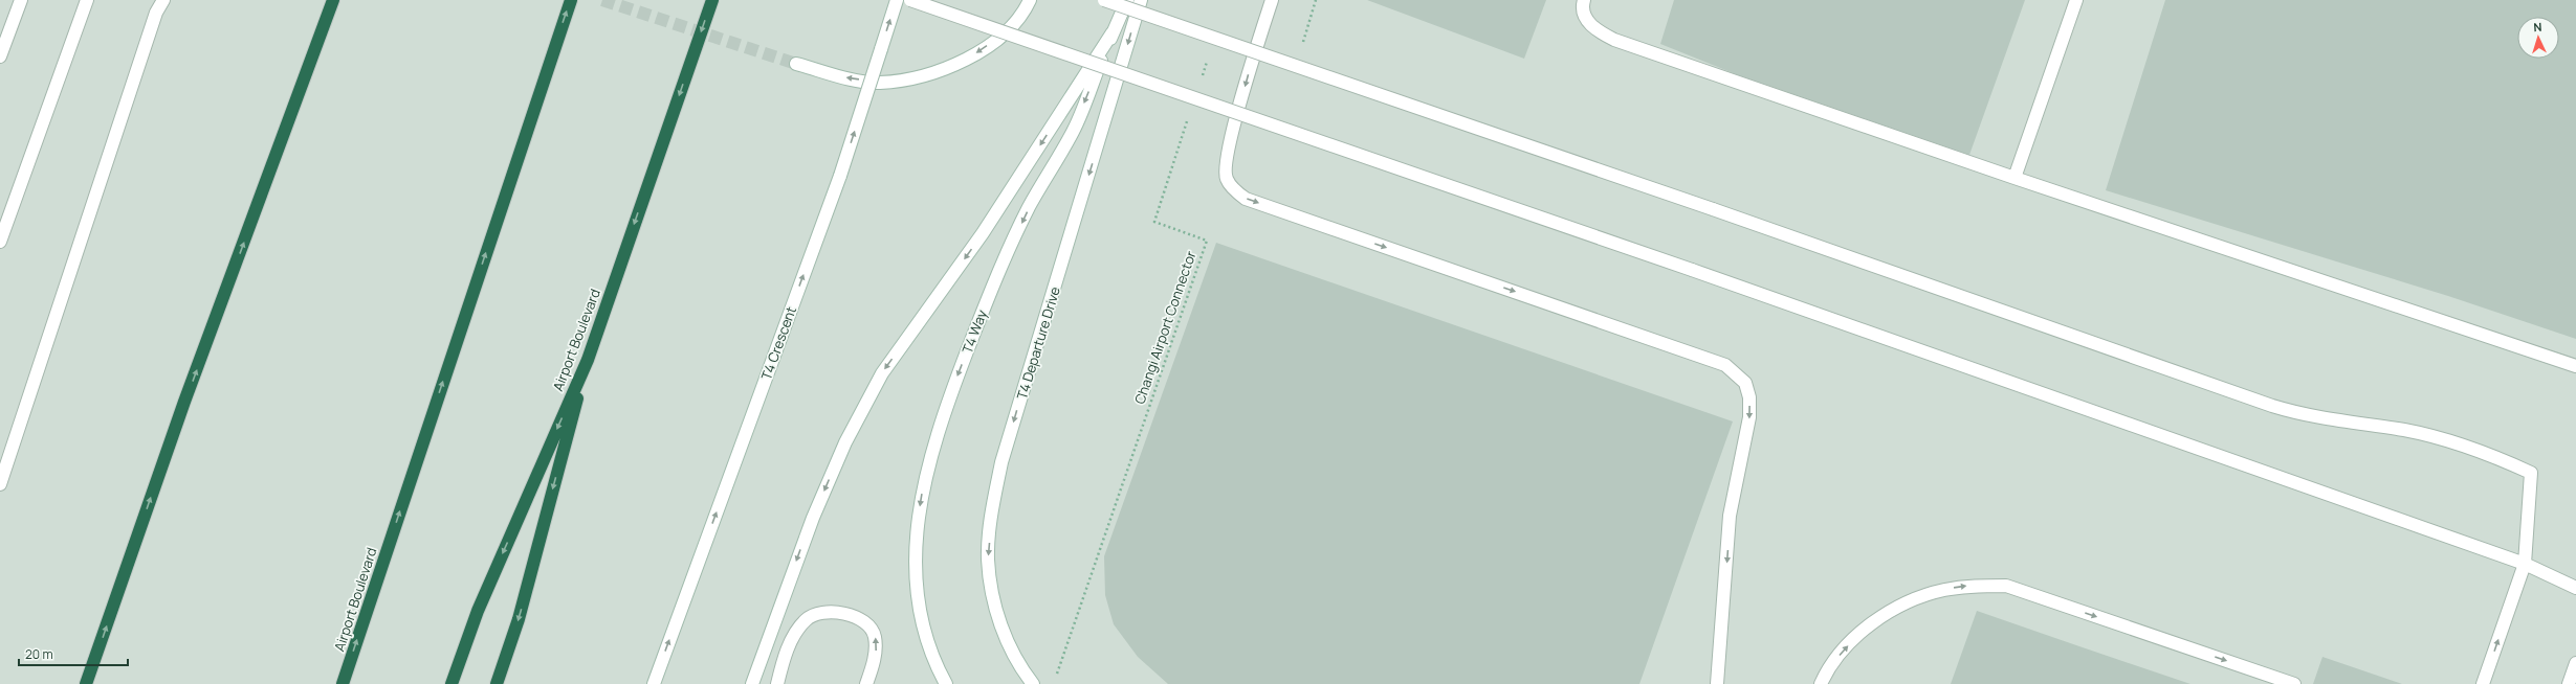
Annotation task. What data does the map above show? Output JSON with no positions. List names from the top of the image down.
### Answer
{
  "streets": {
    "highway": ["Airport Boulevard"],
    "main road": ["T4 Way", "T4 Crescent", "T4 Departure Drive"],
    "path": ["Changi Airport Connector"]
  },
  "scale_bar": "20 m",
  "north": "top"
}
